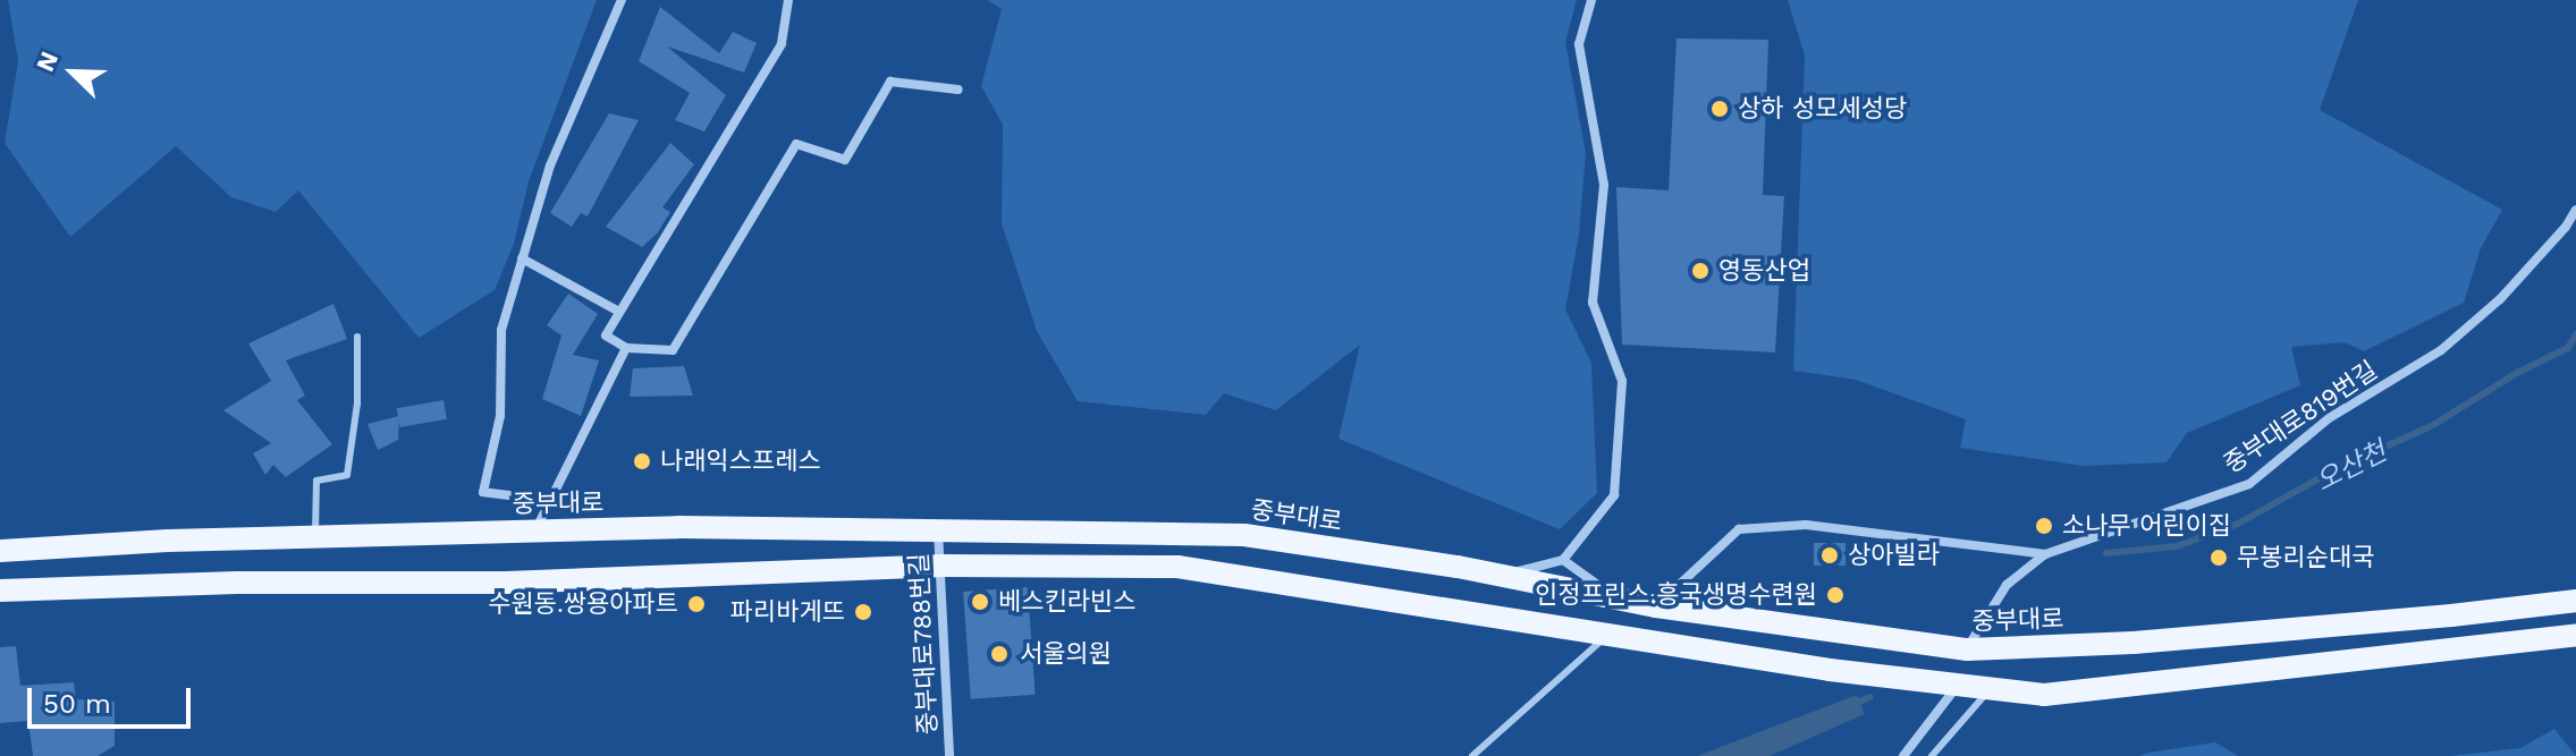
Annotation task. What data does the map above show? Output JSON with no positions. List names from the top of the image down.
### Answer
{
  "streets": {
    "main road": ["중부대로"],
    "street": ["중부대로819번길", "중부대로788번길"]
  },
  "crossings": [
    ["중부대로", "중부대로788번길"]
  ],
  "water": ["오산천"],
  "places": [
    "상하 성모세성당",
    "영동산업",
    "나래익스프레스",
    "소나무 어린이집",
    "상아빌라",
    "무봉리순대국",
    "인정프린스.흥국생명수련원",
    "베스킨라빈스",
    "수원동.쌍용아파트",
    "파리바게뜨",
    "서울의원"
  ],
  "scale_bar": "50 m",
  "north": "top left"
}
